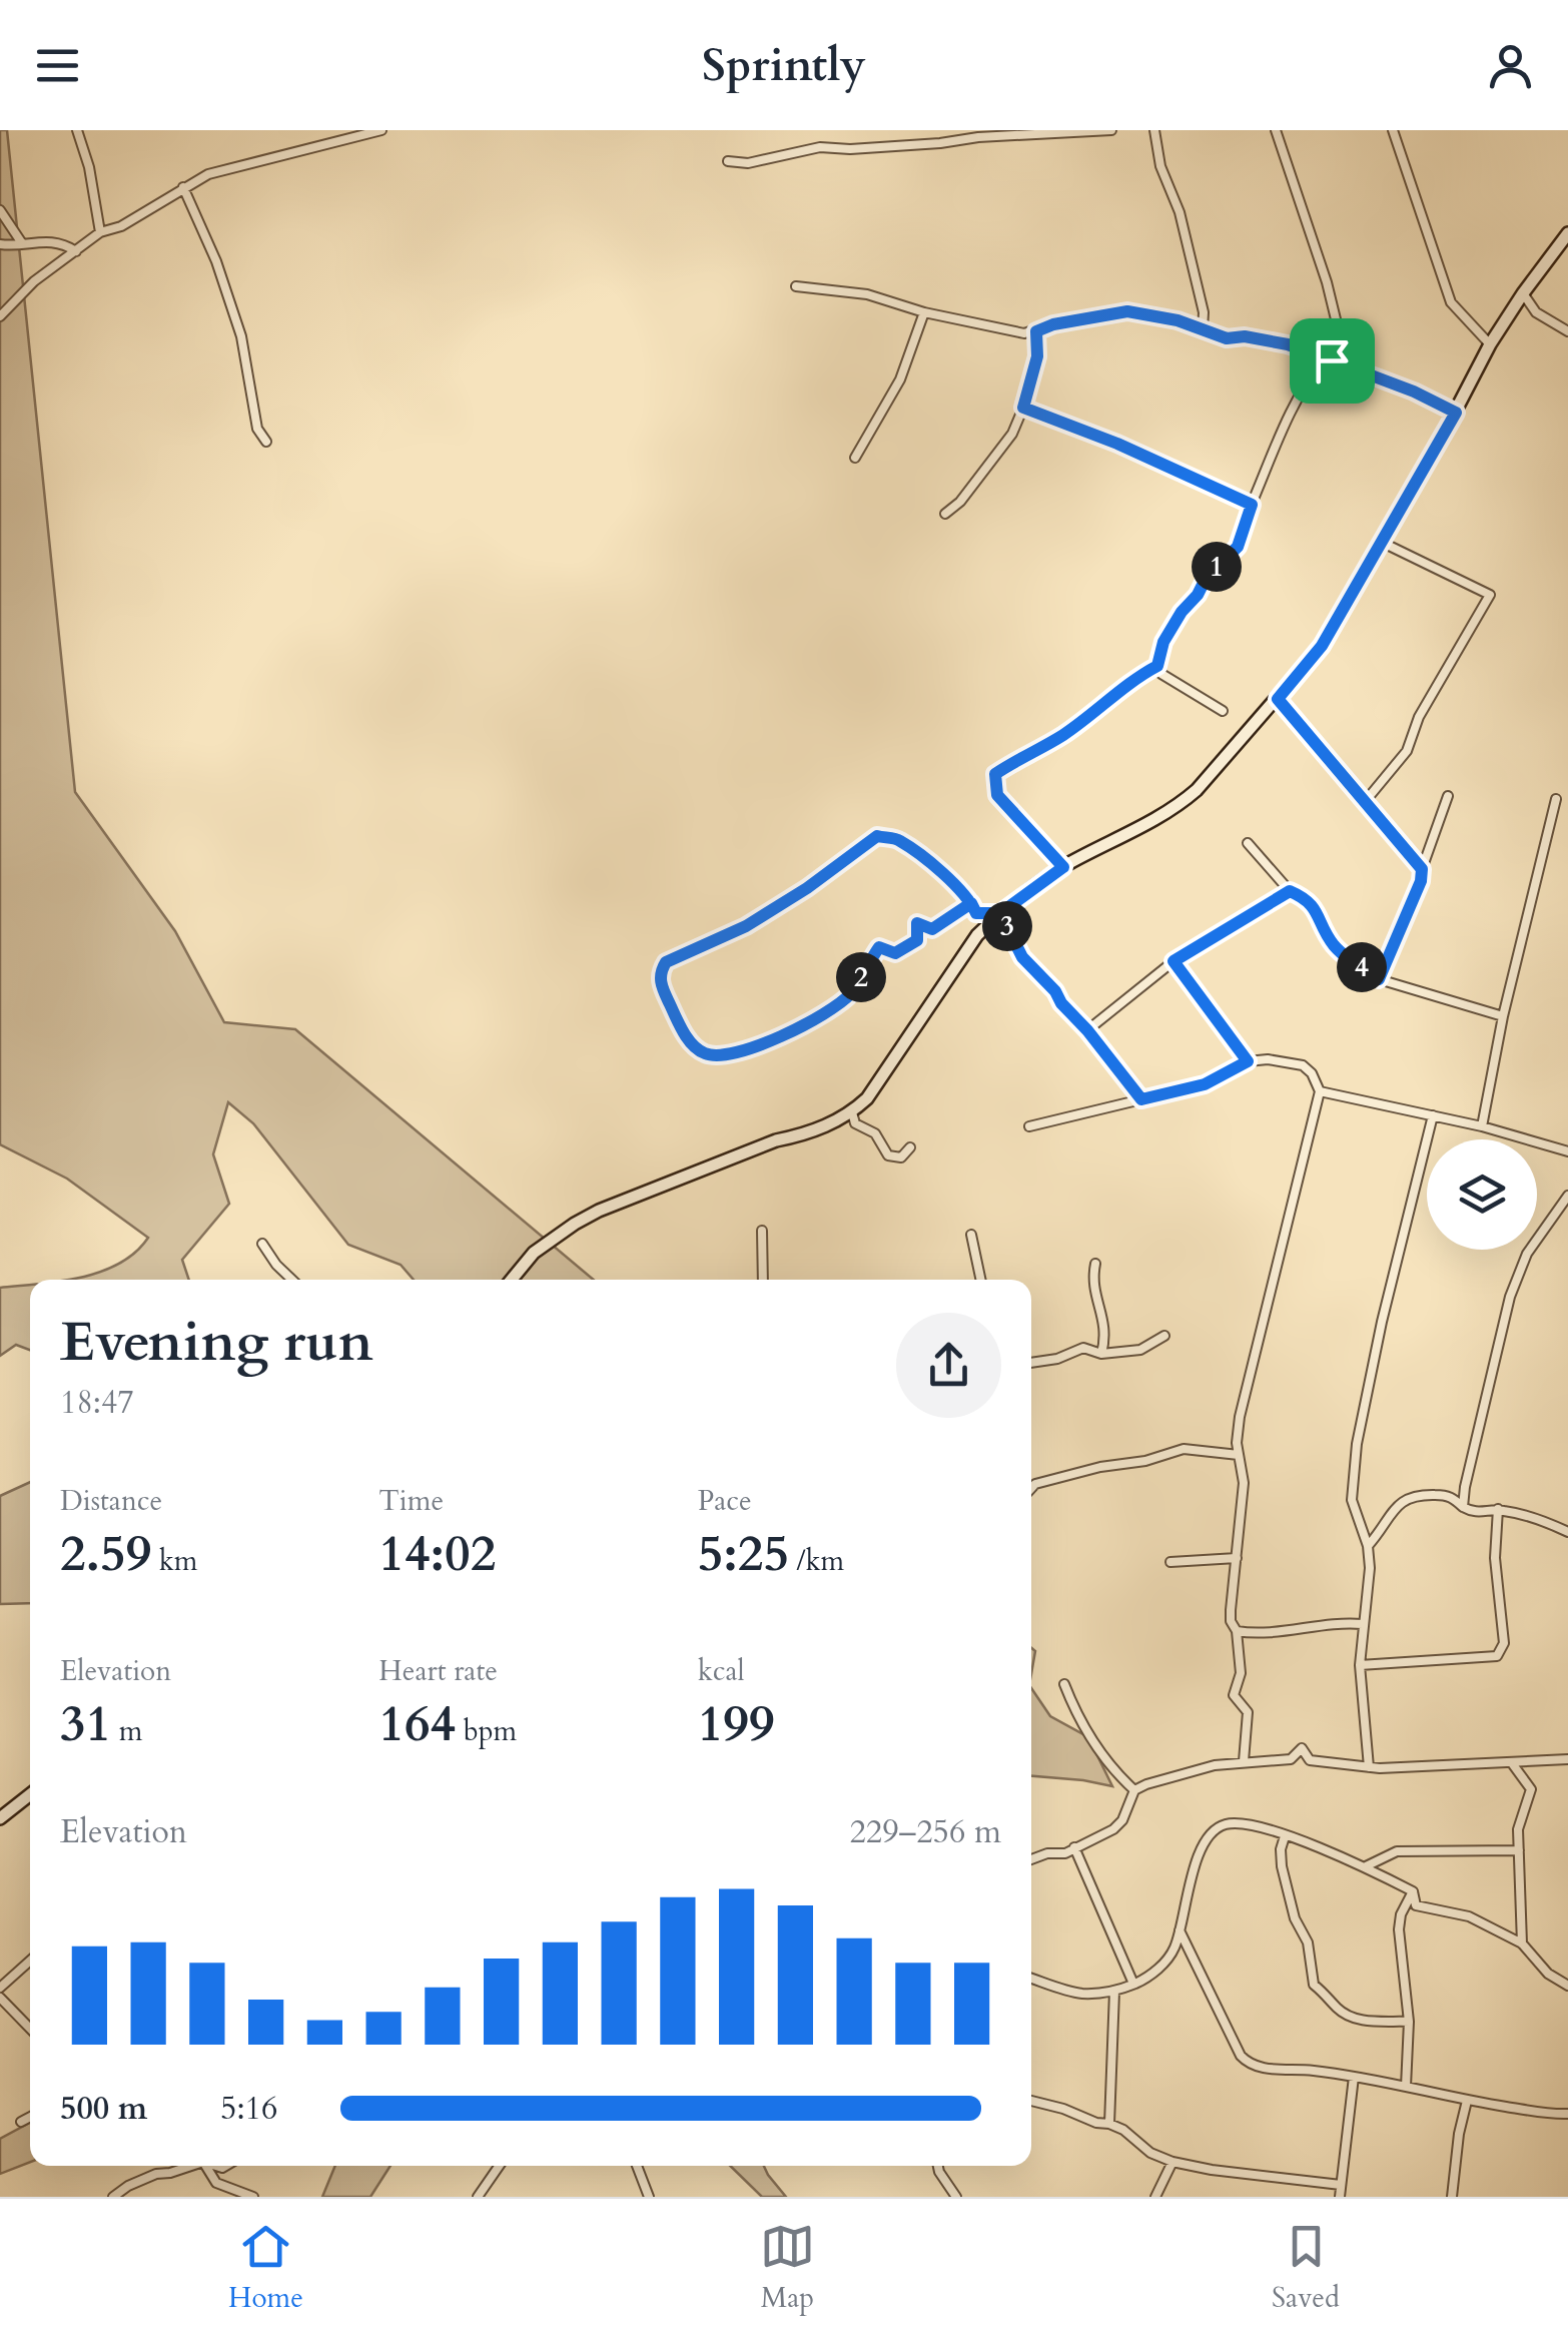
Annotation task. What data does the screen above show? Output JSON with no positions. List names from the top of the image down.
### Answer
{
  "page": {
    "header": "Sprintly",
    "pins": [
      "1",
      "3",
      "4",
      "2"
    ],
    "heading": ["Evening run", "18:47"],
    "stats": [
      ["Distance", "2.59 km"],
      ["Time", "14:02"],
      ["Pace", "5:25 /km"],
      ["Elevation", "31 m"],
      ["Heart rate", "164 bpm"],
      ["kcal", "199"]
    ],
    "chart": ["Elevation", "229–256 m"],
    "list": [
      {
        "name": "500 m",
        "note": "5:16"
      }
    ],
    "tabs": ["Home", "Map", "Saved"]
  }
}
